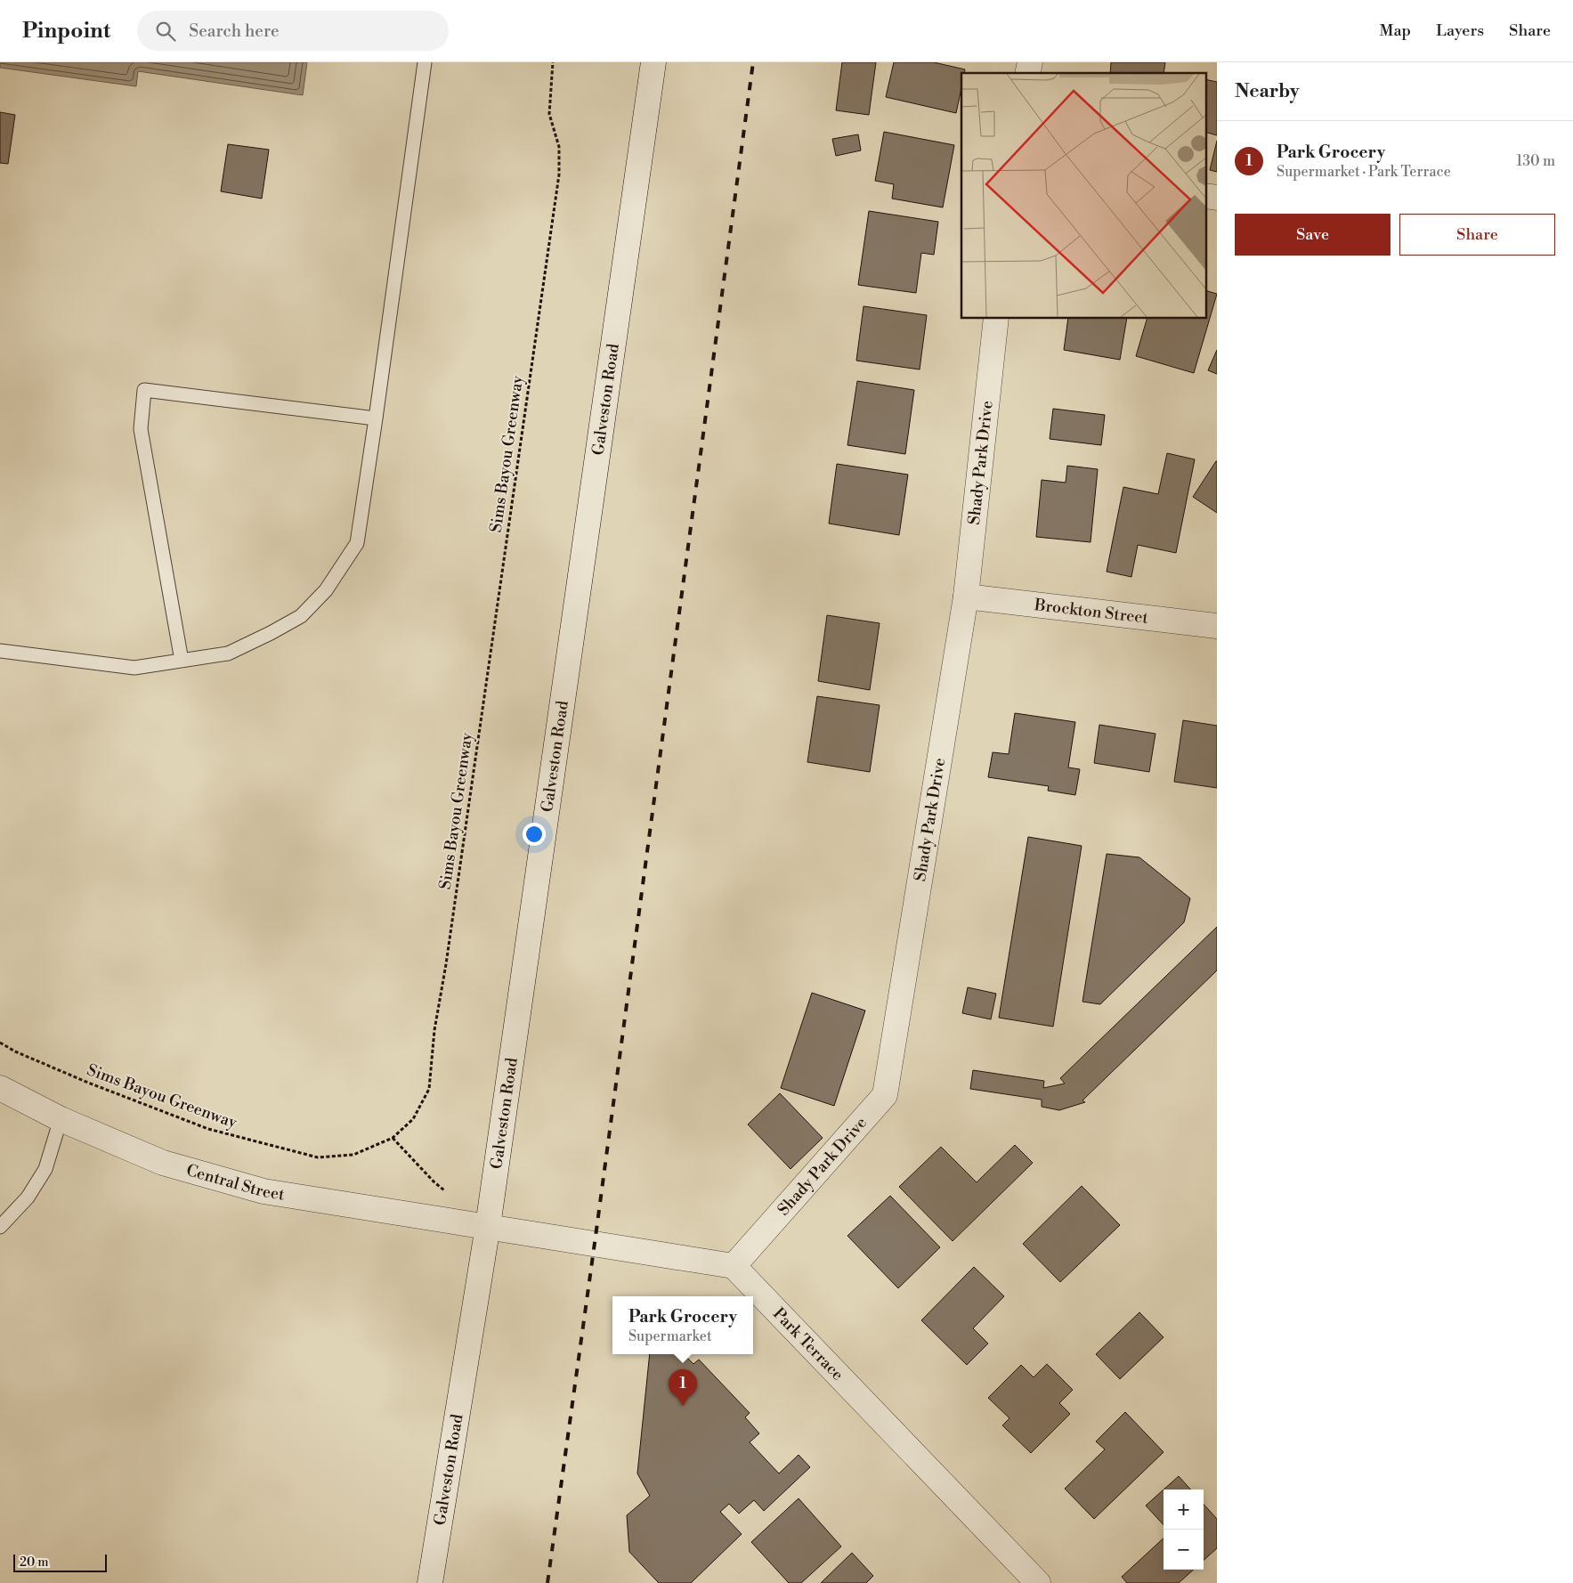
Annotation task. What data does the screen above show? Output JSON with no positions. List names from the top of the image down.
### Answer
{
  "streets": {
    "street": [
      "Galveston Road",
      "Shady Park Drive",
      "Brockton Street",
      "Central Street",
      "Park Terrace"
    ],
    "path": ["Sims Bayou Greenway"]
  },
  "crossings": [
    ["Galveston Road", "Central Street"],
    ["Shady Park Drive", "Brockton Street"],
    ["Shady Park Drive", "Park Terrace"]
  ],
  "scale_bar": "20 m",
  "page": {
    "header": "Pinpoint",
    "search": "Search here",
    "nav": ["Map", "Layers", "Share"],
    "heading": "Nearby",
    "list": [
      {
        "mark": "1",
        "name": "Park Grocery",
        "note": "Supermarket · Park Terrace",
        "value": "130 m"
      }
    ],
    "buttons": ["Save", "Share"],
    "popup": ["Park Grocery", "Supermarket"],
    "pins": "1",
    "map_buttons": ["+", "−"],
    "scale": "20 m"
  }
}
